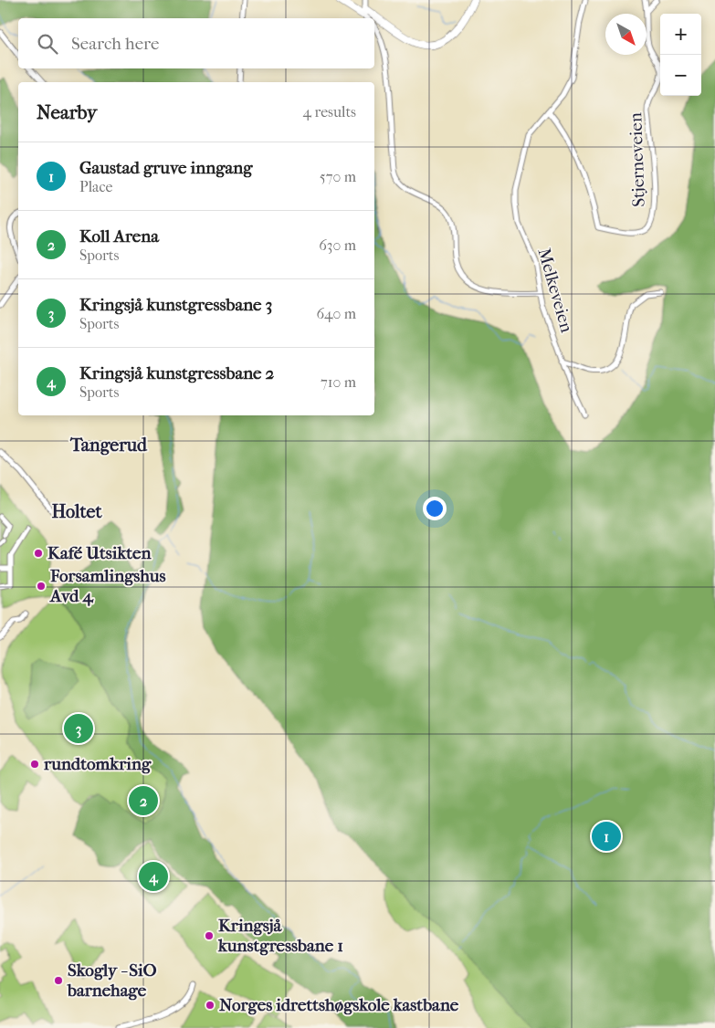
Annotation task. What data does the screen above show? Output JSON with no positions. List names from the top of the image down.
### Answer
{
  "streets": {
    "street": ["Stjerneveien", "Melkeveien"]
  },
  "crossings": [
    ["Stjerneveien", "Melkeveien"]
  ],
  "districts": ["Tangerud", "Holtet"],
  "places": [
    "Kafé Utsikten",
    "Forsamlingshus Avd 4",
    "rundtomkring",
    "Kringsjå kunstgressbane 1",
    "Skogly - SiO barnehage",
    "Norges idrettshøgskole kastbane"
  ],
  "north": "bottom right",
  "page": {
    "map_buttons": ["+", "−"],
    "search": "Search here",
    "heading": ["Nearby", "4 results"],
    "list": [
      {
        "mark": "1",
        "name": "Gaustad gruve inngang",
        "note": "Place",
        "value": "570 m"
      },
      {
        "mark": "2",
        "name": "Koll Arena",
        "note": "Sports",
        "value": "630 m"
      },
      {
        "mark": "3",
        "name": "Kringsjå kunstgressbane 3",
        "note": "Sports",
        "value": "640 m"
      },
      {
        "mark": "4",
        "name": "Kringsjå kunstgressbane 2",
        "note": "Sports",
        "value": "710 m"
      }
    ],
    "pins": [
      "3",
      "2",
      "1",
      "4"
    ]
  }
}
